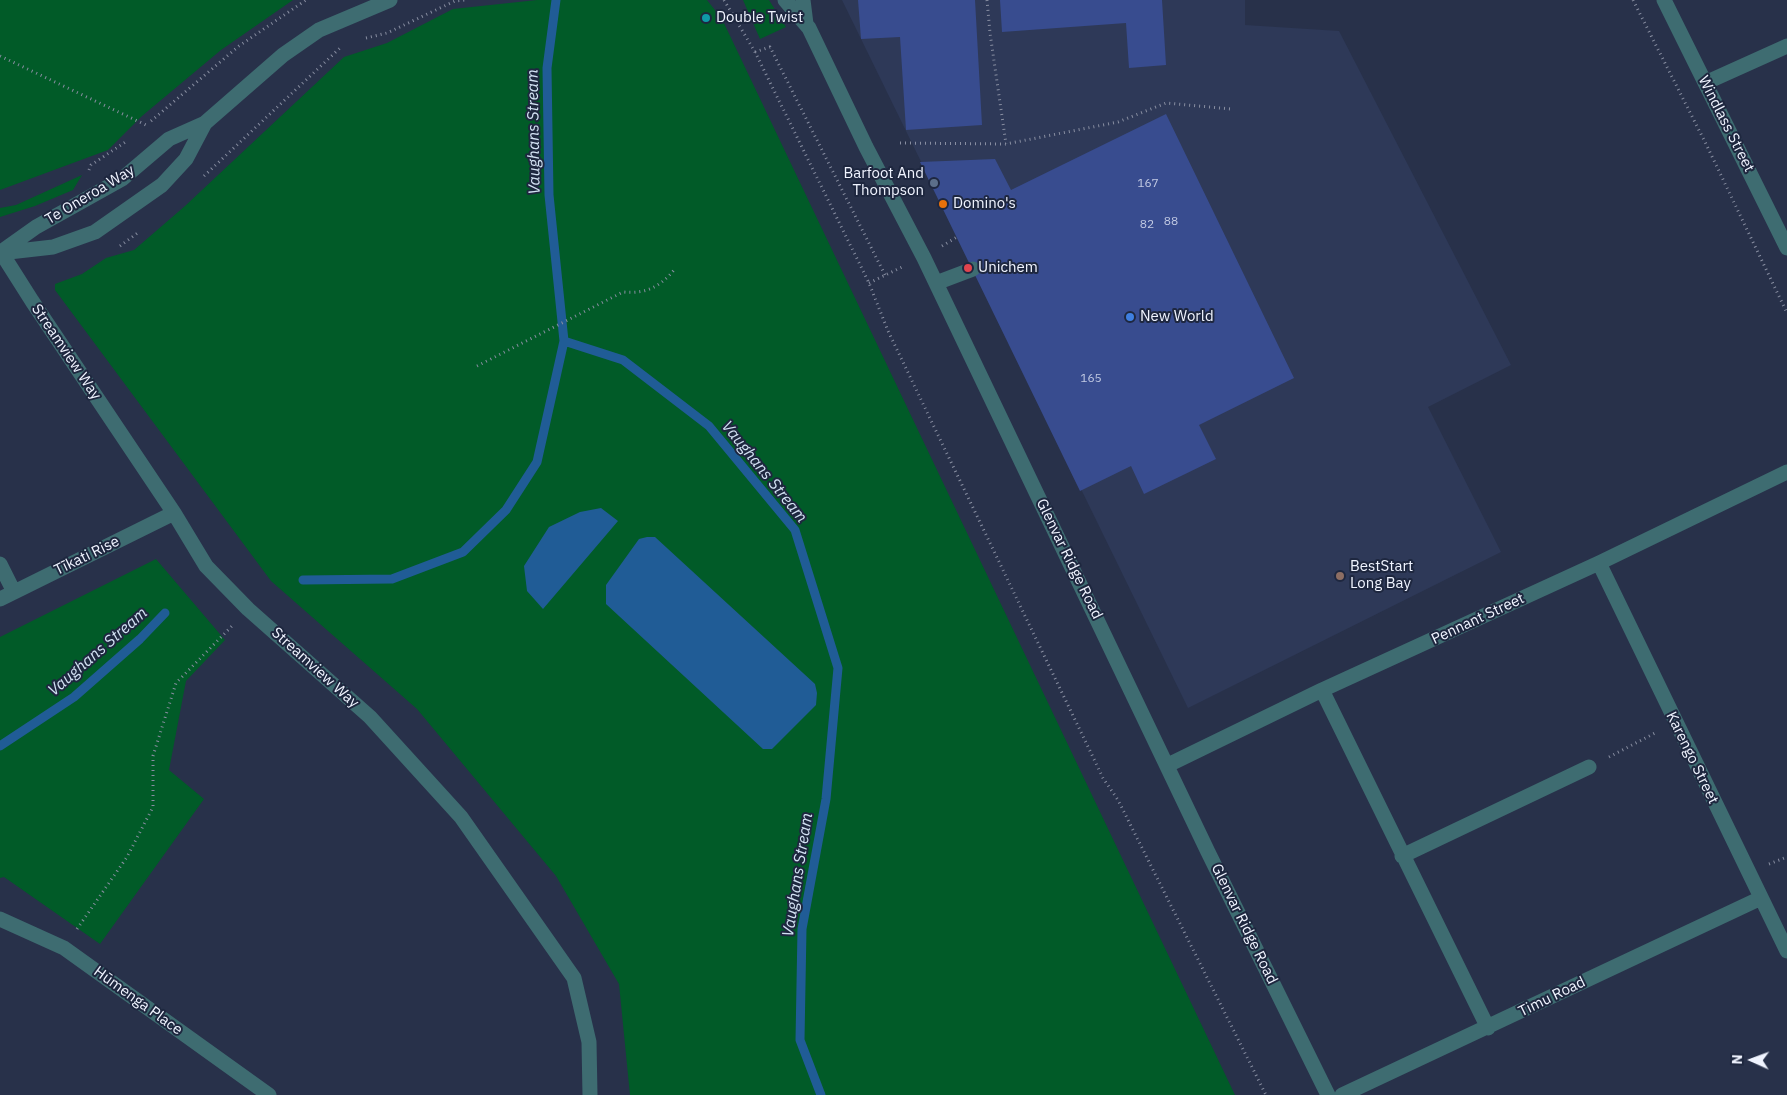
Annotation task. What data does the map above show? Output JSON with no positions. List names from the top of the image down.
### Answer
{
  "streets": {
    "street": [
      "Windlass Street",
      "Te Oneroa Way",
      "Streamview Way",
      "Tīkati Rise",
      "Glenvar Ridge Road",
      "Pennant Street",
      "Karengo Street",
      "Timu Road",
      "Hūmenga Place"
    ]
  },
  "crossings": [
    ["Te Oneroa Way", "Streamview Way"],
    ["Streamview Way", "Tīkati Rise"],
    ["Glenvar Ridge Road", "Pennant Street"],
    ["Pennant Street", "Karengo Street"],
    ["Karengo Street", "Timu Road"]
  ],
  "water": ["Vaughans Stream"],
  "places": [
    "Double Twist",
    "Barfoot And Thompson",
    "Domino's",
    "Unichem",
    "New World",
    "BestStart Long Bay"
  ],
  "house_numbers": [
    "167",
    "88",
    "82",
    "165"
  ],
  "north": "left"
}
